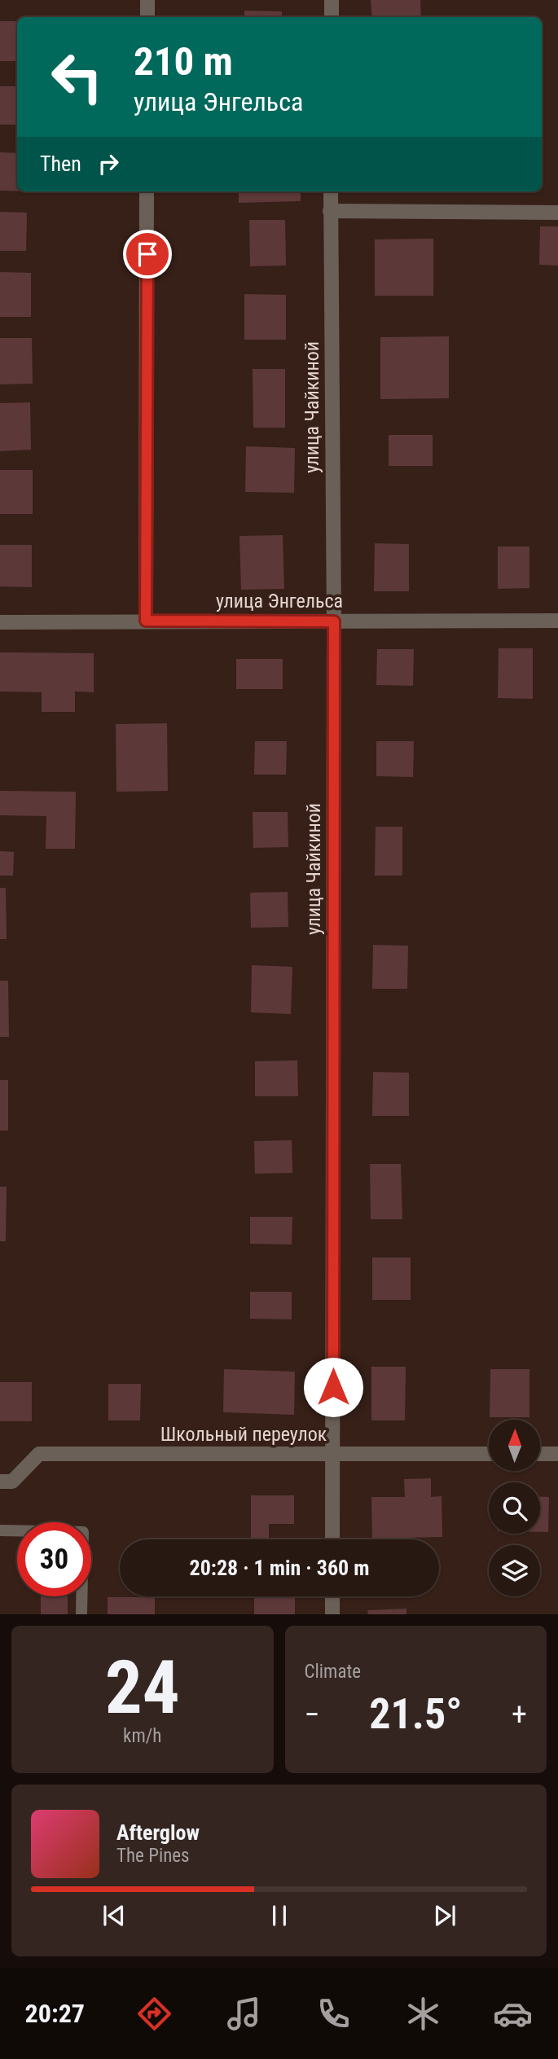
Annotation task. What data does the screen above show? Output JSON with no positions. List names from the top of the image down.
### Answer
{
  "streets": {
    "street": ["улица Чайкиной", "улица Энгельса", "Школьный переулок"]
  },
  "crossings": [
    ["улица Чайкиной", "улица Энгельса"],
    ["улица Чайкиной", "Школьный переулок"]
  ],
  "north": "top",
  "page": {
    "turn": ["210 m", "улица Энгельса"],
    "then": "Then",
    "limit": "30",
    "trip": "20:28 · 1 min · 360 m",
    "tile": [
      ["24", "km/h"],
      "Climate"
    ],
    "heat": ["−", "21.5°", "+"],
    "song": ["Afterglow", "The Pines"],
    "tabs": "20:27"
  }
}
